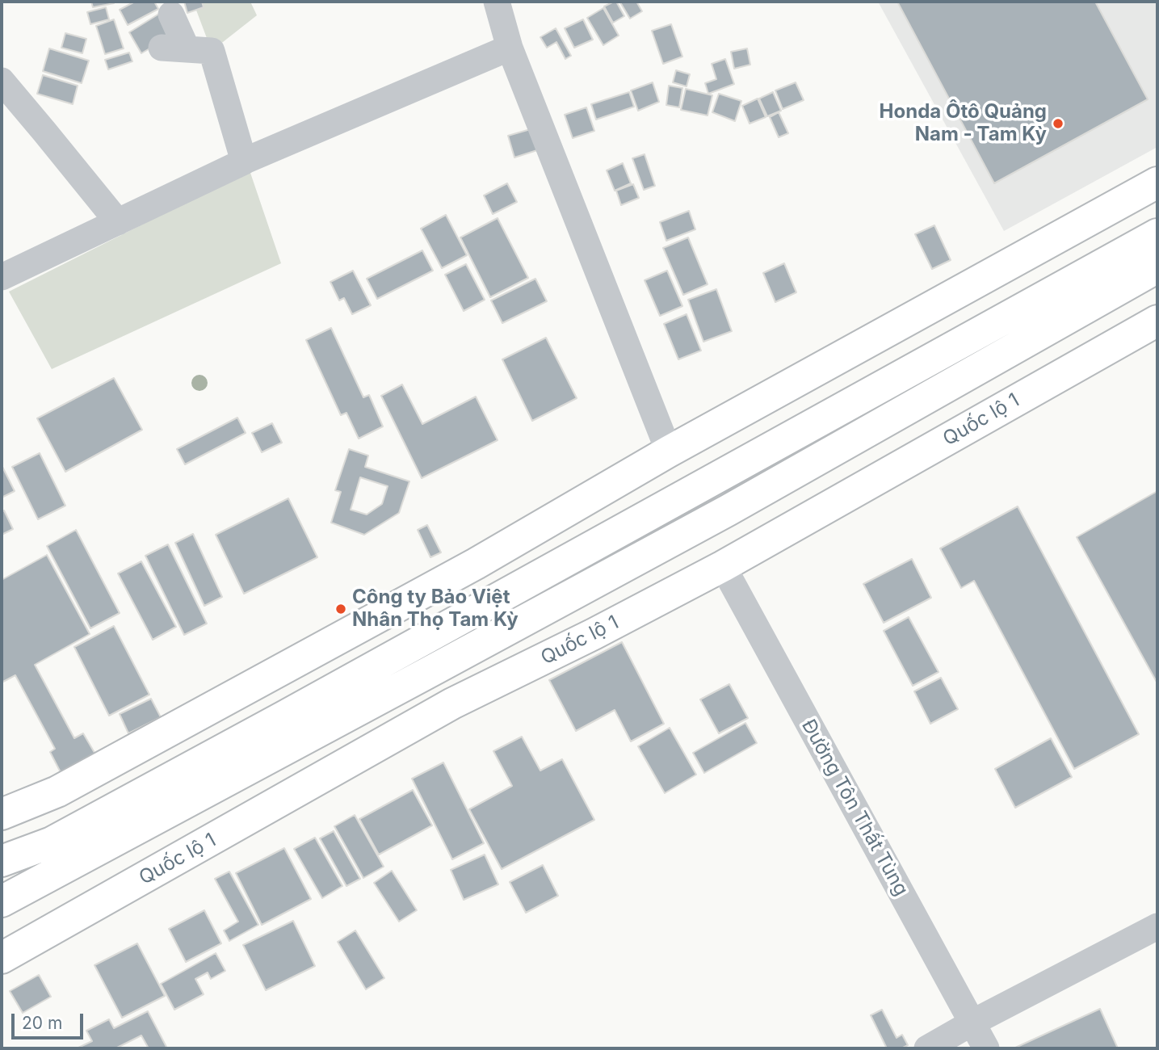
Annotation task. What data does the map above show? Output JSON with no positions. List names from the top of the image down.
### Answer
{
  "streets": {
    "highway": ["Quốc lộ 1"],
    "street": ["Đường Tôn Thất Tùng"]
  },
  "crossings": [
    ["Quốc lộ 1", "Đường Tôn Thất Tùng"]
  ],
  "places": ["Honda Ôtô Quảng Nam - Tam Kỳ", "Công ty Bảo Việt Nhân Thọ Tam Kỳ"],
  "scale_bar": "20 m"
}
